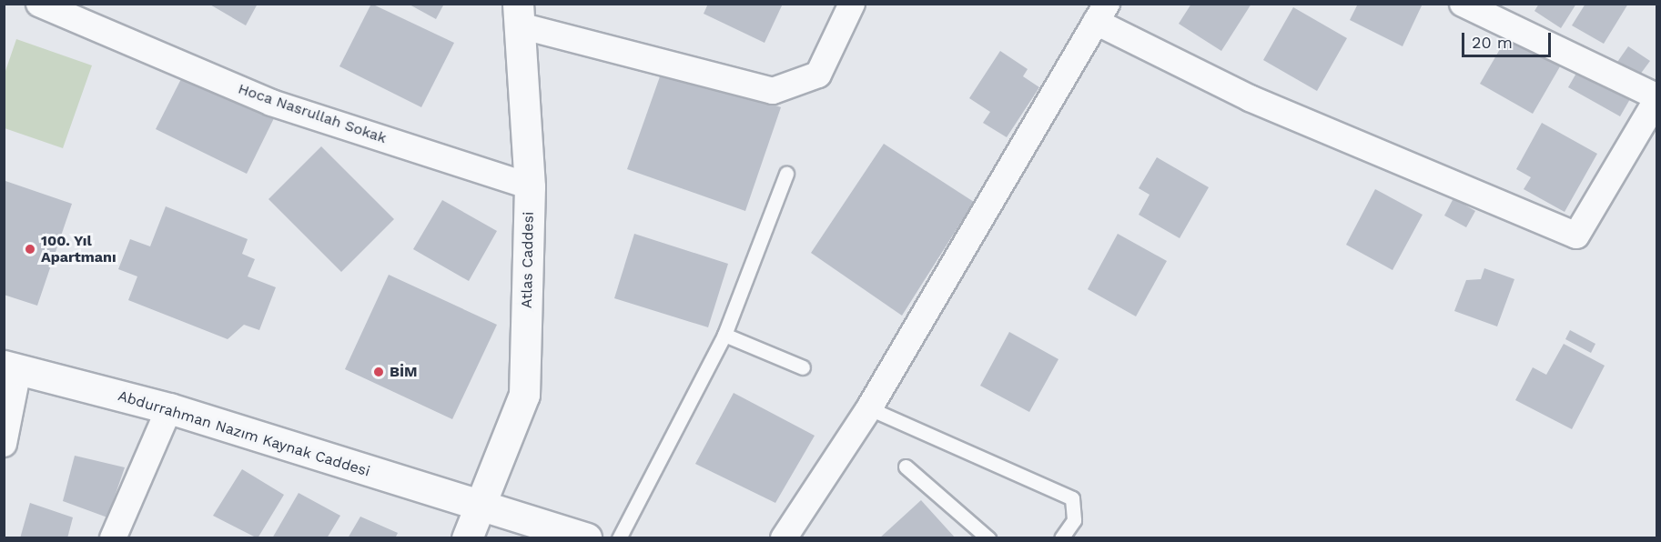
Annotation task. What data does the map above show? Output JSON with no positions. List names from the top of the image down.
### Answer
{
  "streets": {
    "street": ["Hoca Nasrullah Sokak", "Atlas Caddesi", "Abdurrahman Nazım Kaynak Caddesi"]
  },
  "crossings": [
    ["Hoca Nasrullah Sokak", "Atlas Caddesi"],
    ["Atlas Caddesi", "Abdurrahman Nazım Kaynak Caddesi"]
  ],
  "places": ["100. Yıl Apartmanı", "BİM"],
  "scale_bar": "20 m"
}
